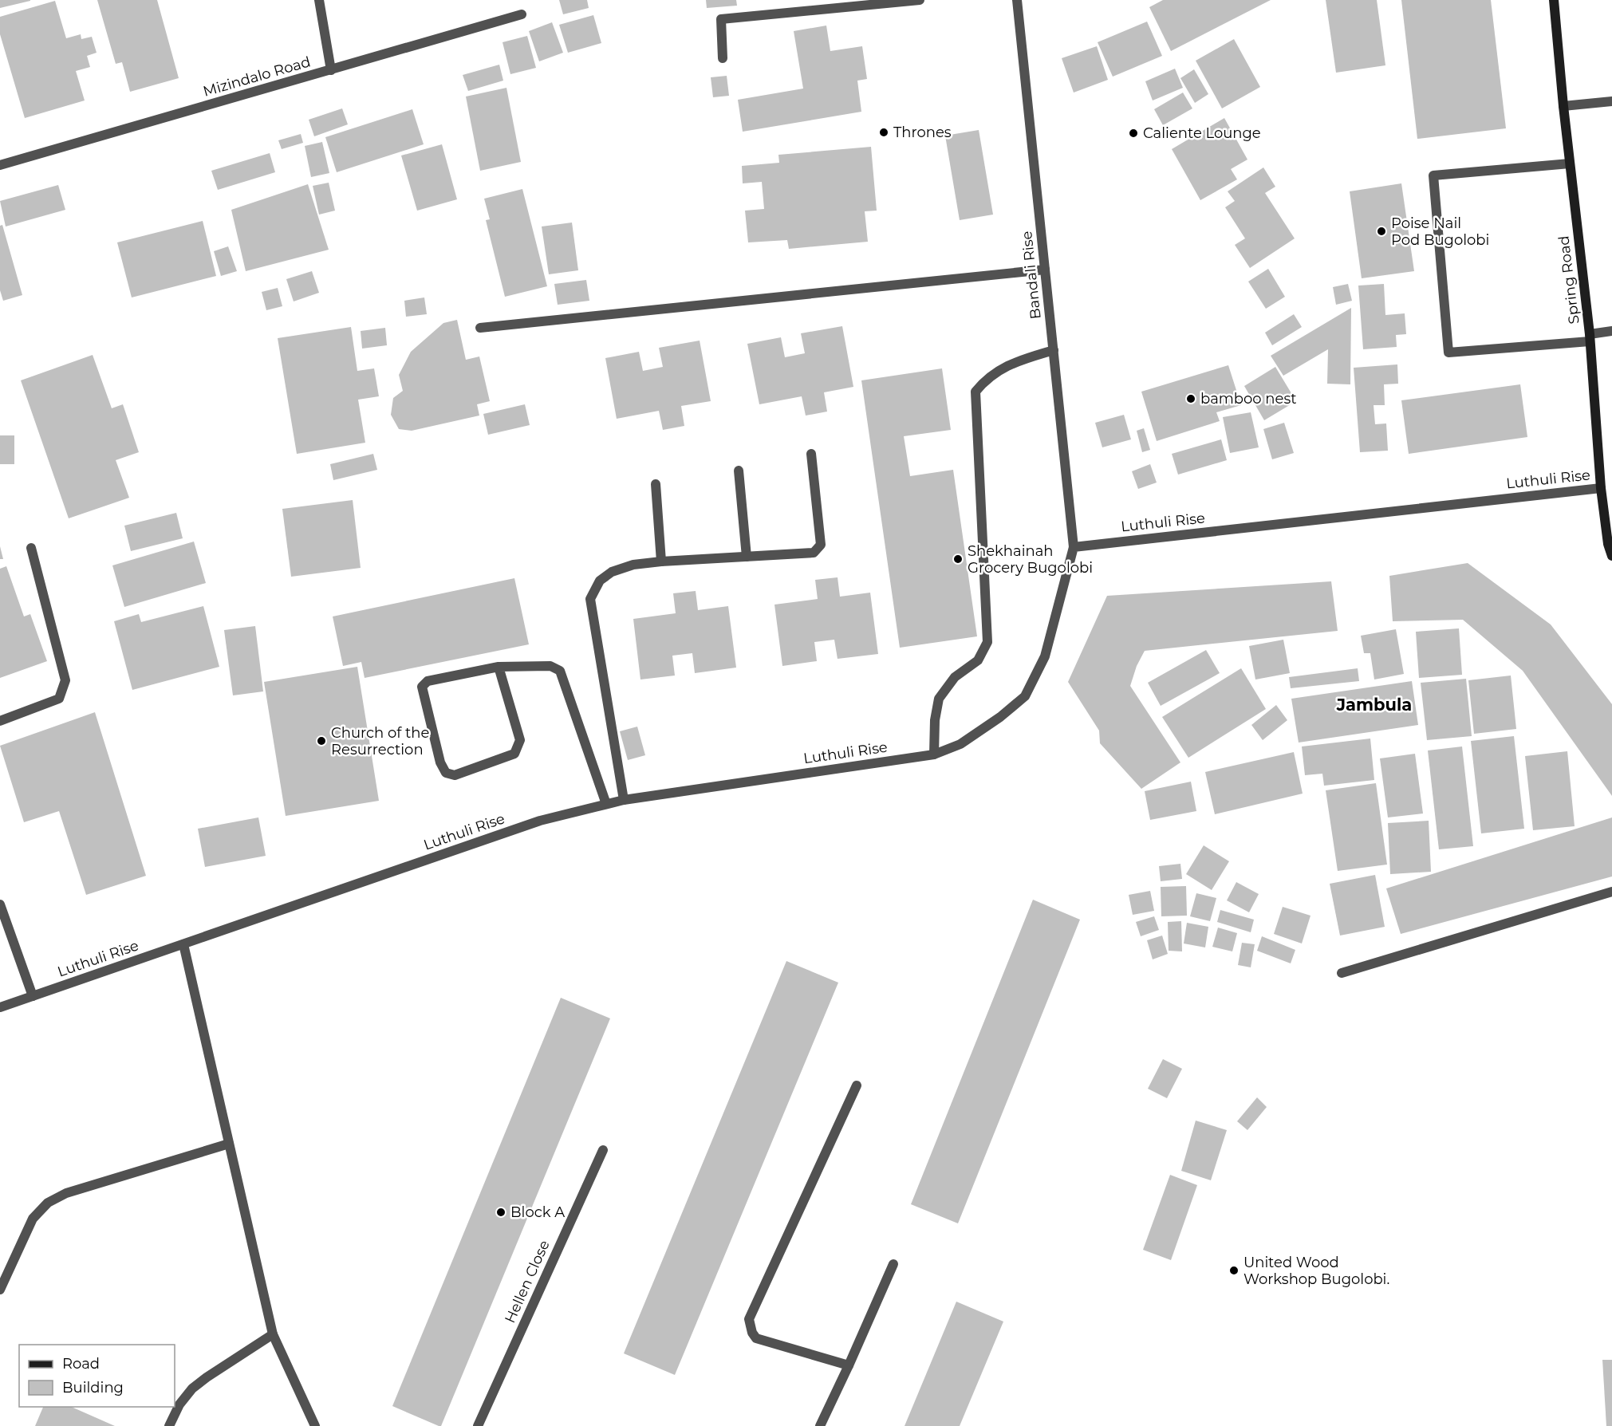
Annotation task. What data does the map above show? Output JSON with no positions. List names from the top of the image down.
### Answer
{
  "streets": {
    "main road": ["Spring Road"],
    "street": [
      "Mizindalo Road",
      "Bandali Rise",
      "Luthuli Rise",
      "Hellen Close"
    ]
  },
  "crossings": [
    ["Bandali Rise", "Luthuli Rise"],
    ["Spring Road", "Luthuli Rise"]
  ],
  "districts": ["Jambula"],
  "places": [
    "Thrones",
    "Caliente Lounge",
    "Poise Nail Pod Bugolobi",
    "bamboo nest",
    "Shekhainah Grocery Bugolobi",
    "Church of the Resurrection",
    "Block A",
    "United Wood Workshop Bugolobi."
  ],
  "legend": ["Road", "Building"]
}
